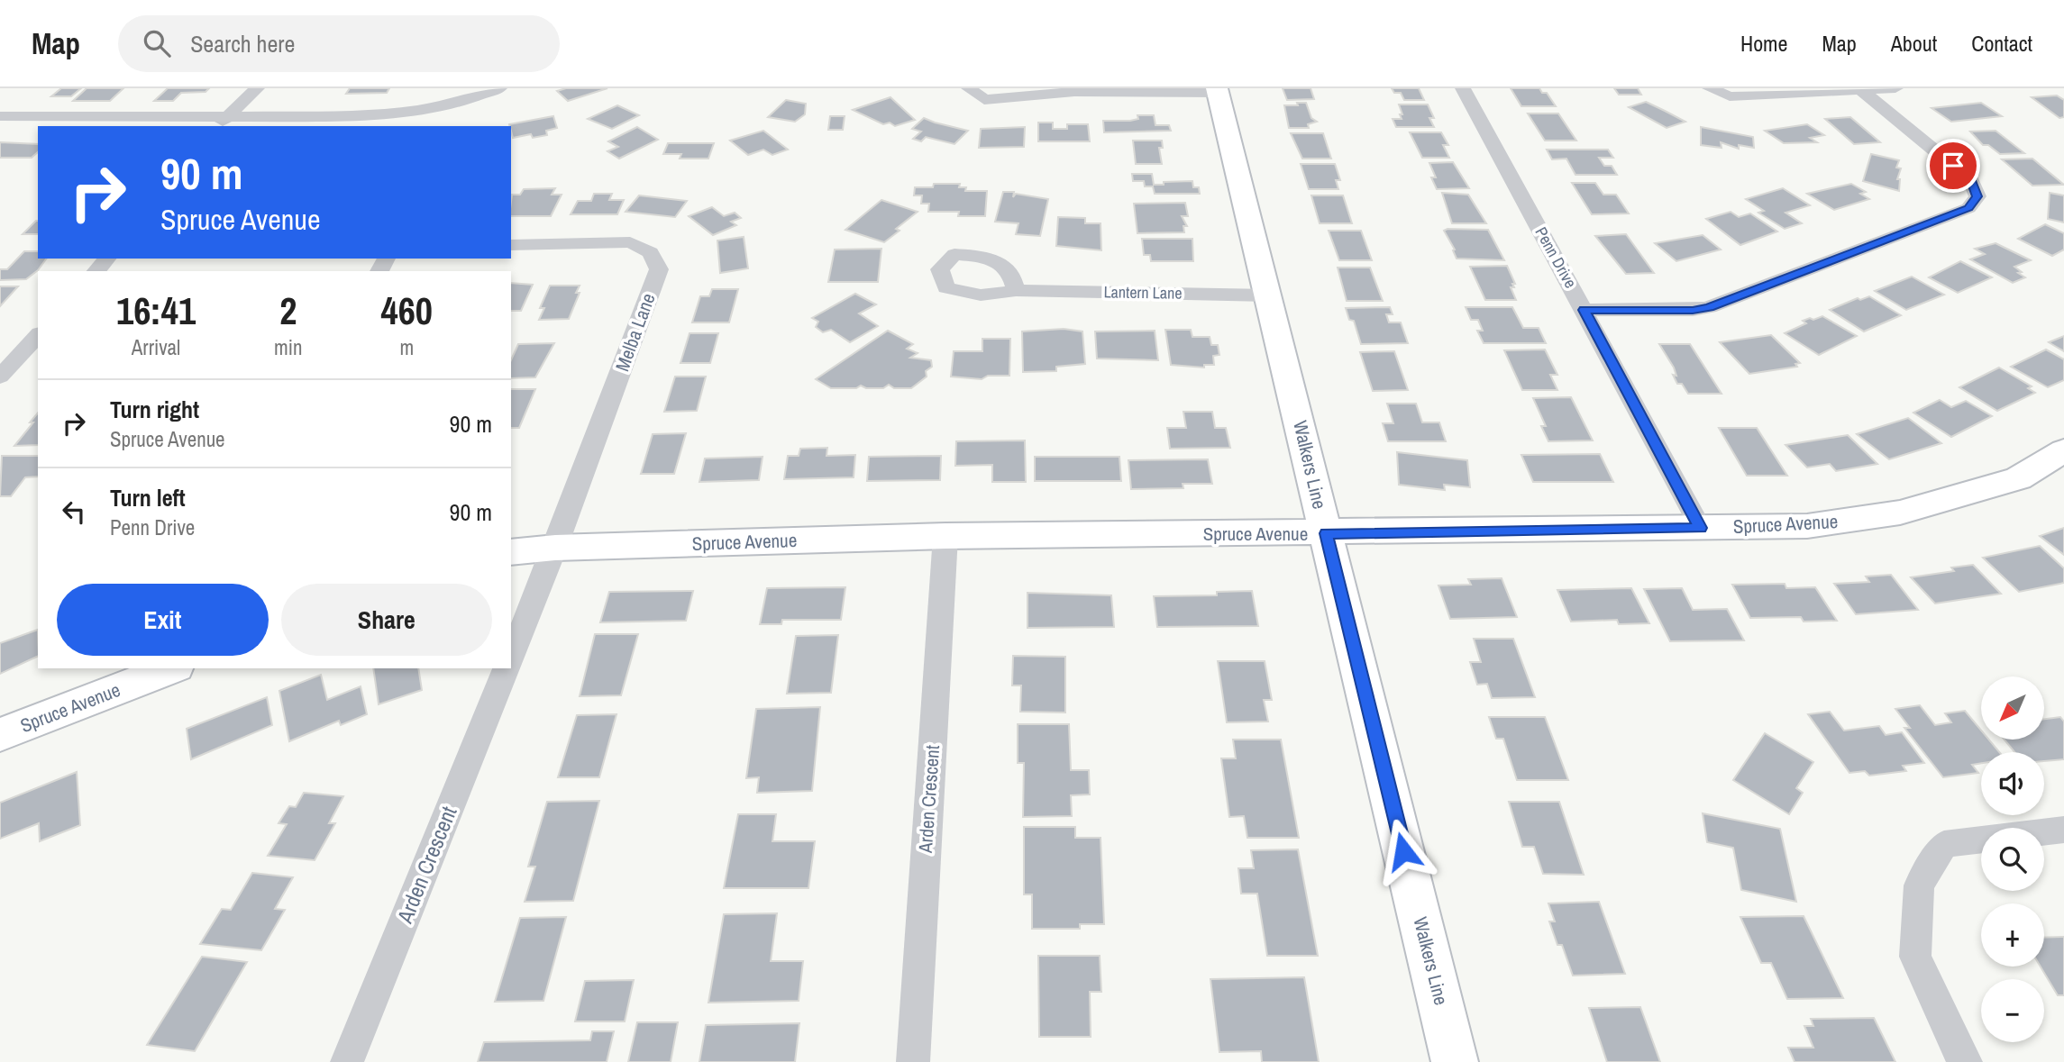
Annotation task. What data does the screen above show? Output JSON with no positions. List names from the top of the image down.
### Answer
{
  "streets": {
    "street": [
      "Penn Drive",
      "Lantern Lane",
      "Melba Lane",
      "Walkers Line",
      "Spruce Avenue",
      "Arden Crescent"
    ]
  },
  "crossings": [
    ["Penn Drive", "Spruce Avenue"],
    ["Lantern Lane", "Walkers Line"],
    ["Melba Lane", "Spruce Avenue"],
    ["Walkers Line", "Spruce Avenue"],
    ["Spruce Avenue", "Arden Crescent"]
  ],
  "north": "bottom left",
  "page": {
    "header": "Map",
    "search": "Search here",
    "nav": [
      "Home",
      "Map",
      "About",
      "Contact"
    ],
    "turn": ["90 m", "Spruce Avenue"],
    "eta": [
      "16:41",
      "Arrival",
      "2",
      "min",
      "460",
      "m"
    ],
    "list": [
      {
        "name": "Turn right",
        "note": "Spruce Avenue",
        "value": "90 m"
      },
      {
        "name": "Turn left",
        "note": "Penn Drive",
        "value": "90 m"
      }
    ],
    "buttons": ["Exit", "Share"],
    "map_buttons": ["+", "−"]
  }
}
